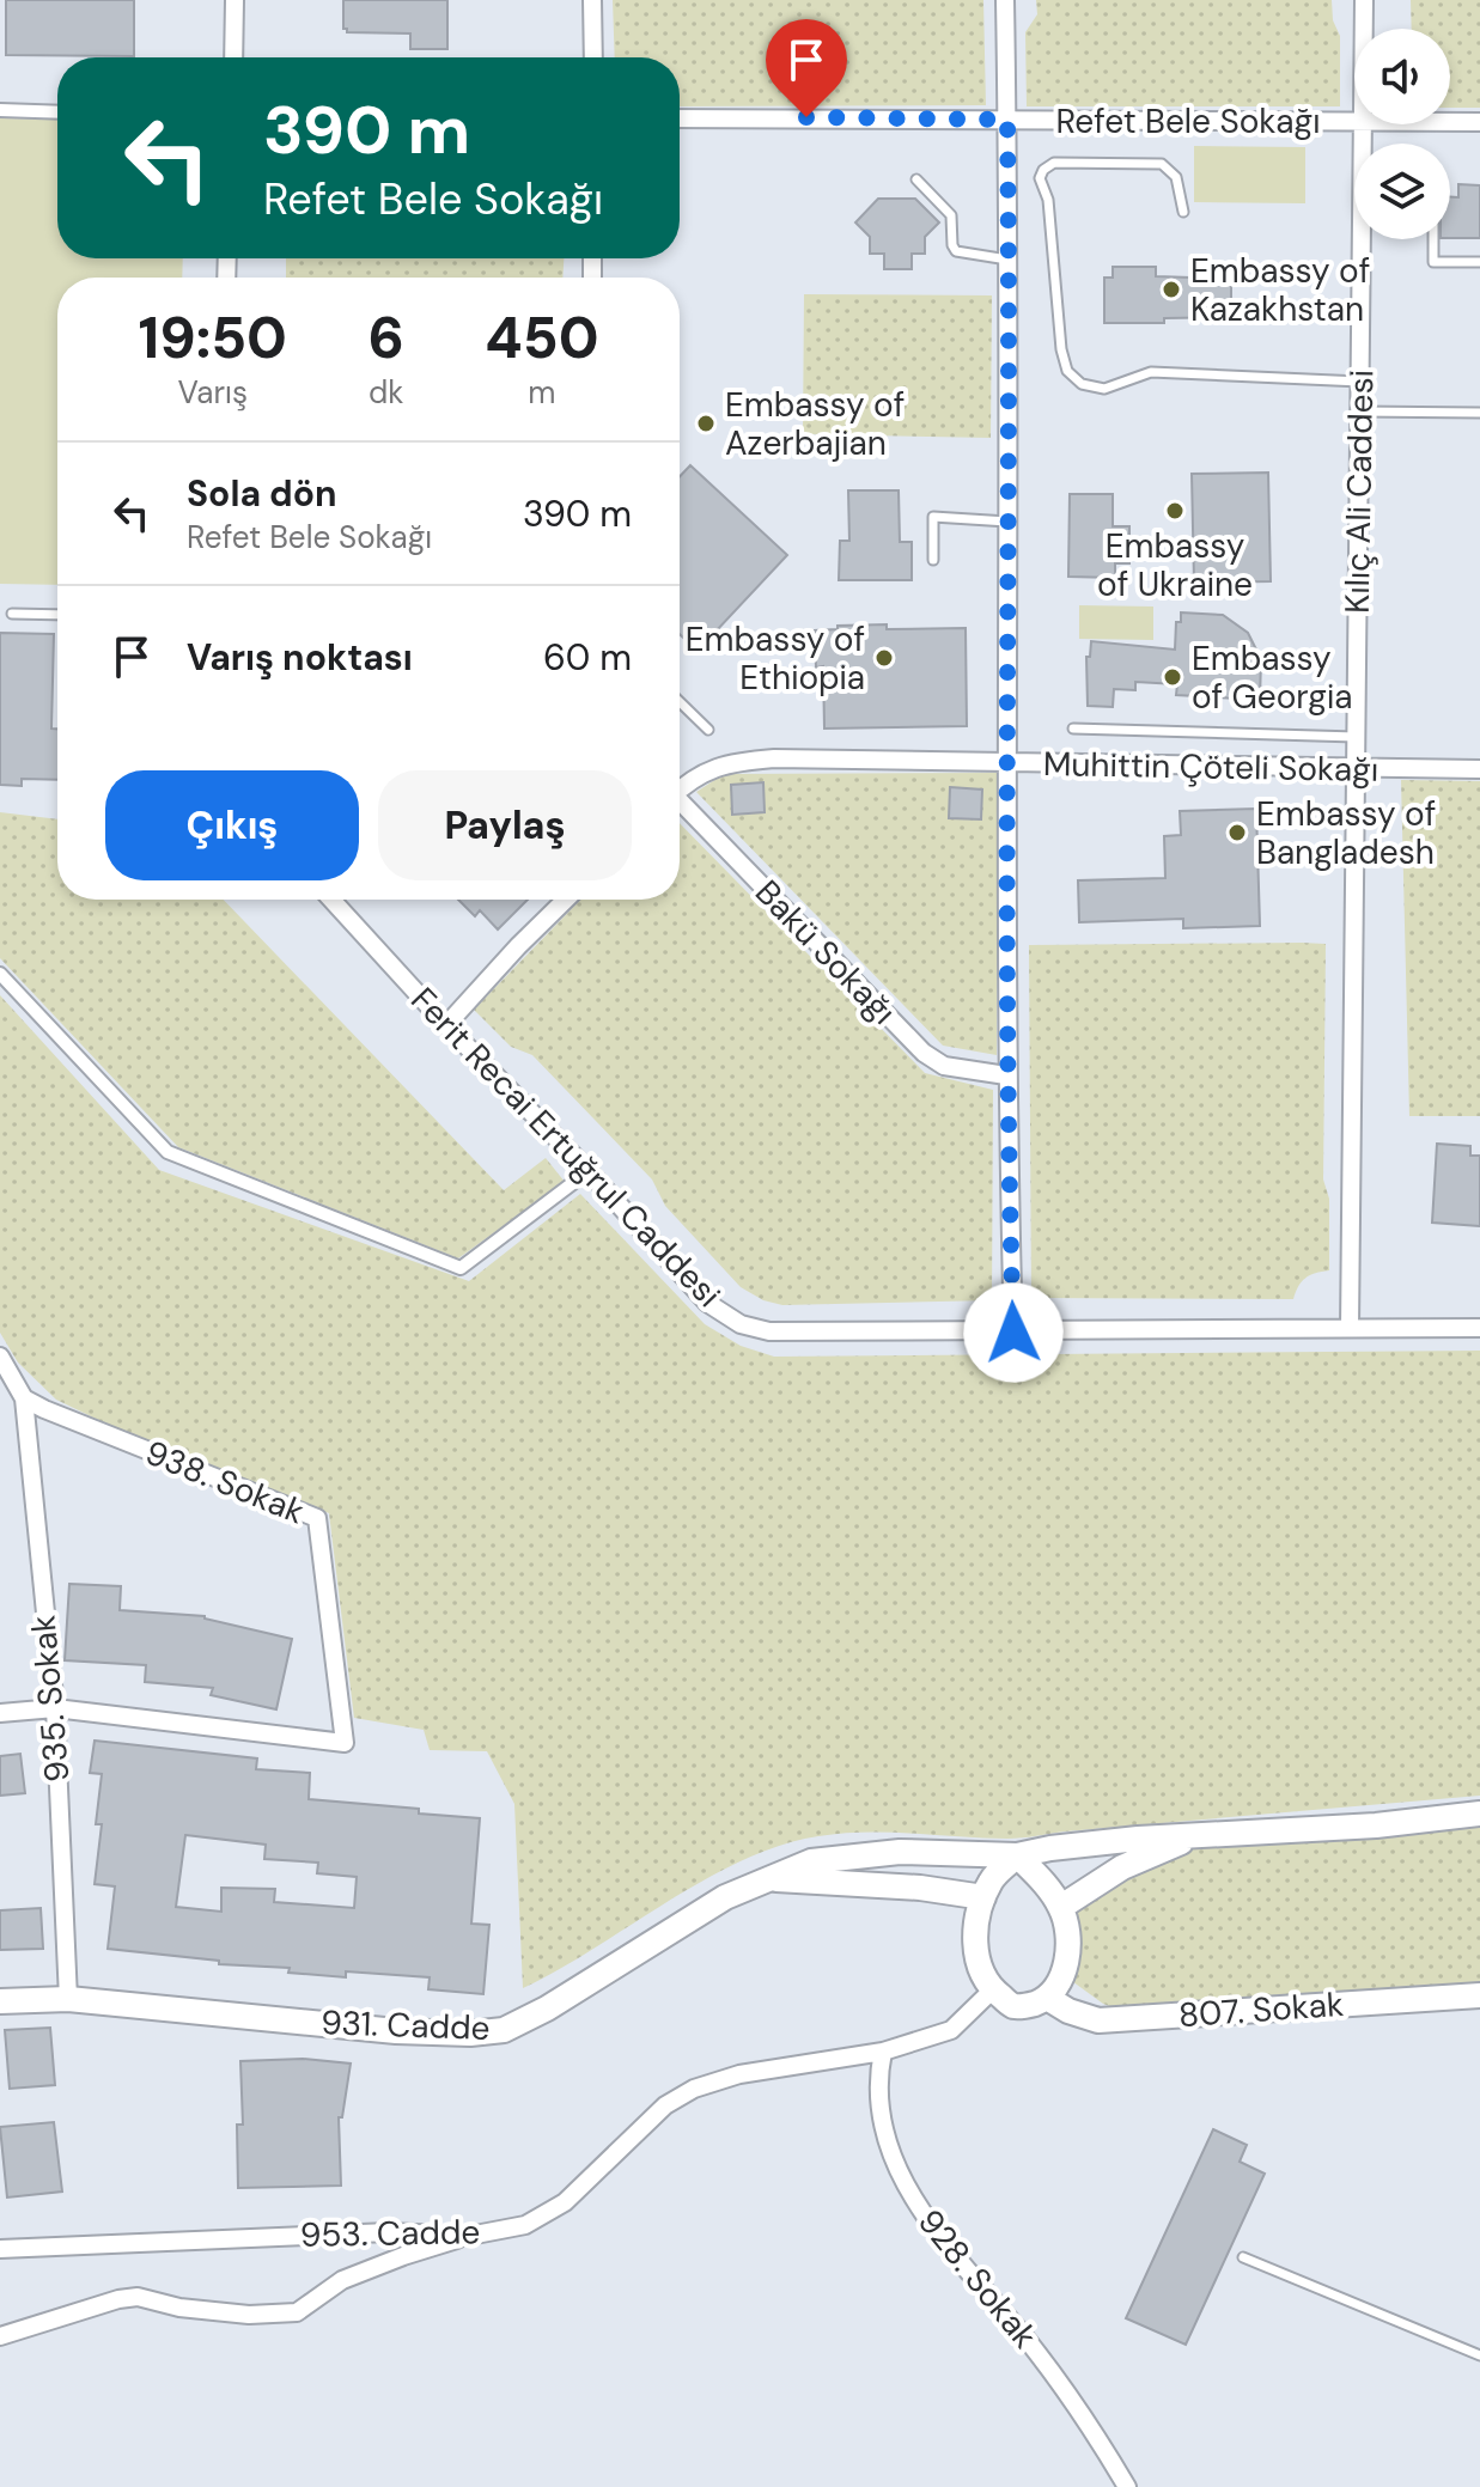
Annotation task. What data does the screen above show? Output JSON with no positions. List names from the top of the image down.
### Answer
{
  "streets": {
    "main road": ["807. Sokak", "931. Cadde"],
    "street": [
      "Refet Bele Sokağı",
      "Kılıç Ali Caddesi",
      "Muhittin Çöteli Sokağı",
      "Bakü Sokağı",
      "Ferit Recai Ertuğrul Caddesi",
      "938. Sokak",
      "935. Sokak",
      "953. Cadde",
      "928. Sokak"
    ]
  },
  "crossings": [
    ["Kılıç Ali Caddesi", "Muhittin Çöteli Sokağı"],
    ["Kılıç Ali Caddesi", "Ferit Recai Ertuğrul Caddesi"],
    ["938. Sokak", "935. Sokak"],
    ["935. Sokak", "931. Cadde"],
    ["807. Sokak", "931. Cadde"],
    ["807. Sokak", "953. Cadde"],
    ["931. Cadde", "953. Cadde"],
    ["953. Cadde", "928. Sokak"]
  ],
  "places": [
    "Embassy of Kazakhstan",
    "Embassy of Azerbajian",
    "Embassy of Ukraine",
    "Embassy of Ethiopia",
    "Embassy of Georgia",
    "Embassy of Bangladesh"
  ],
  "page": {
    "turn": ["390 m", "Refet Bele Sokağı"],
    "eta": [
      "19:50",
      "Varış",
      "6",
      "dk",
      "450",
      "m"
    ],
    "list": [
      {
        "name": "Sola dön",
        "note": "Refet Bele Sokağı",
        "value": "390 m"
      },
      {
        "name": "Varış noktası",
        "value": "60 m"
      }
    ],
    "buttons": ["Çıkış", "Paylaş"]
  }
}
